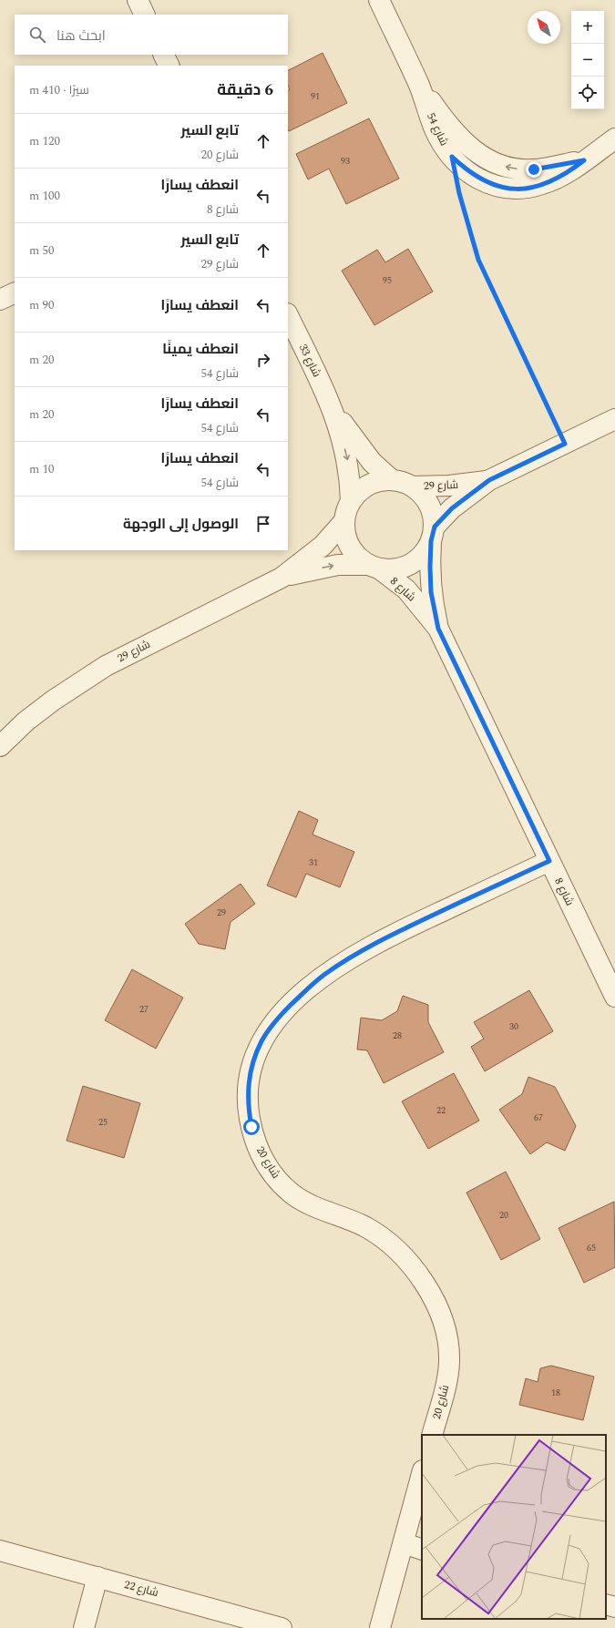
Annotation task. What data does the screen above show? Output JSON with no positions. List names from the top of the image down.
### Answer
{
  "streets": {
    "street": [
      "شارع 54",
      "شارع 33",
      "شارع 29",
      "شارع 8",
      "شارع 20",
      "شارع 22"
    ]
  },
  "crossings": [
    ["شارع 33", "شارع 29"],
    ["شارع 33", "شارع 8"],
    ["شارع 29", "شارع 8"],
    ["شارع 8", "شارع 20"]
  ],
  "house_numbers": [
    "91",
    "93",
    "95",
    "31",
    "29",
    "27",
    "30",
    "28",
    "22",
    "67",
    "25",
    "20",
    "65",
    "18"
  ],
  "north": "top left",
  "page": {
    "map_buttons": ["+", "−"],
    "search": "ابحث هنا",
    "heading": ["6 دقيقة", "سيرًا · 410 m"],
    "list": [
      ["تابع السير", "شارع 20", "120 m"],
      ["انعطف يسارًا", "شارع 8", "100 m"],
      ["تابع السير", "شارع 29", "50 m"],
      ["انعطف يسارًا", "90 m"],
      ["انعطف يمينًا", "شارع 54", "20 m"],
      ["انعطف يسارًا", "شارع 54", "20 m"],
      ["انعطف يسارًا", "شارع 54", "10 m"],
      "الوصول إلى الوجهة"
    ]
  }
}
